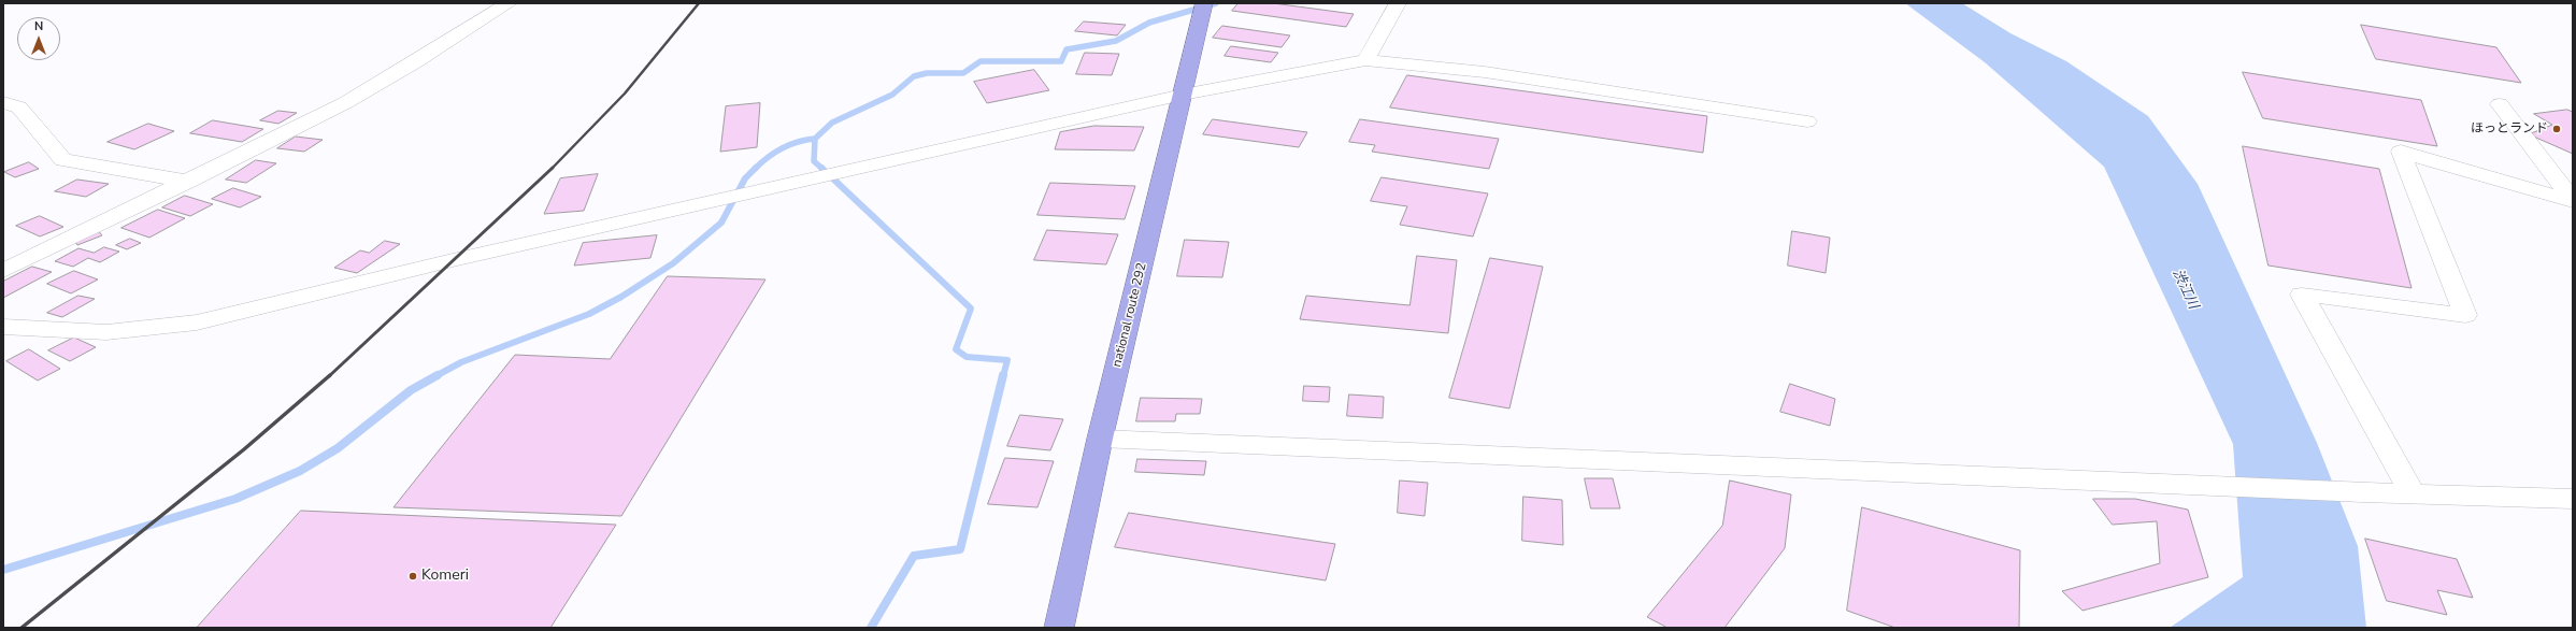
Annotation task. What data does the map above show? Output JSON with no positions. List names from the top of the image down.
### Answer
{
  "streets": {
    "highway": ["national route 292"]
  },
  "water": ["渋江川"],
  "places": ["ほっとランド", "Komeri"],
  "north": "top"
}
